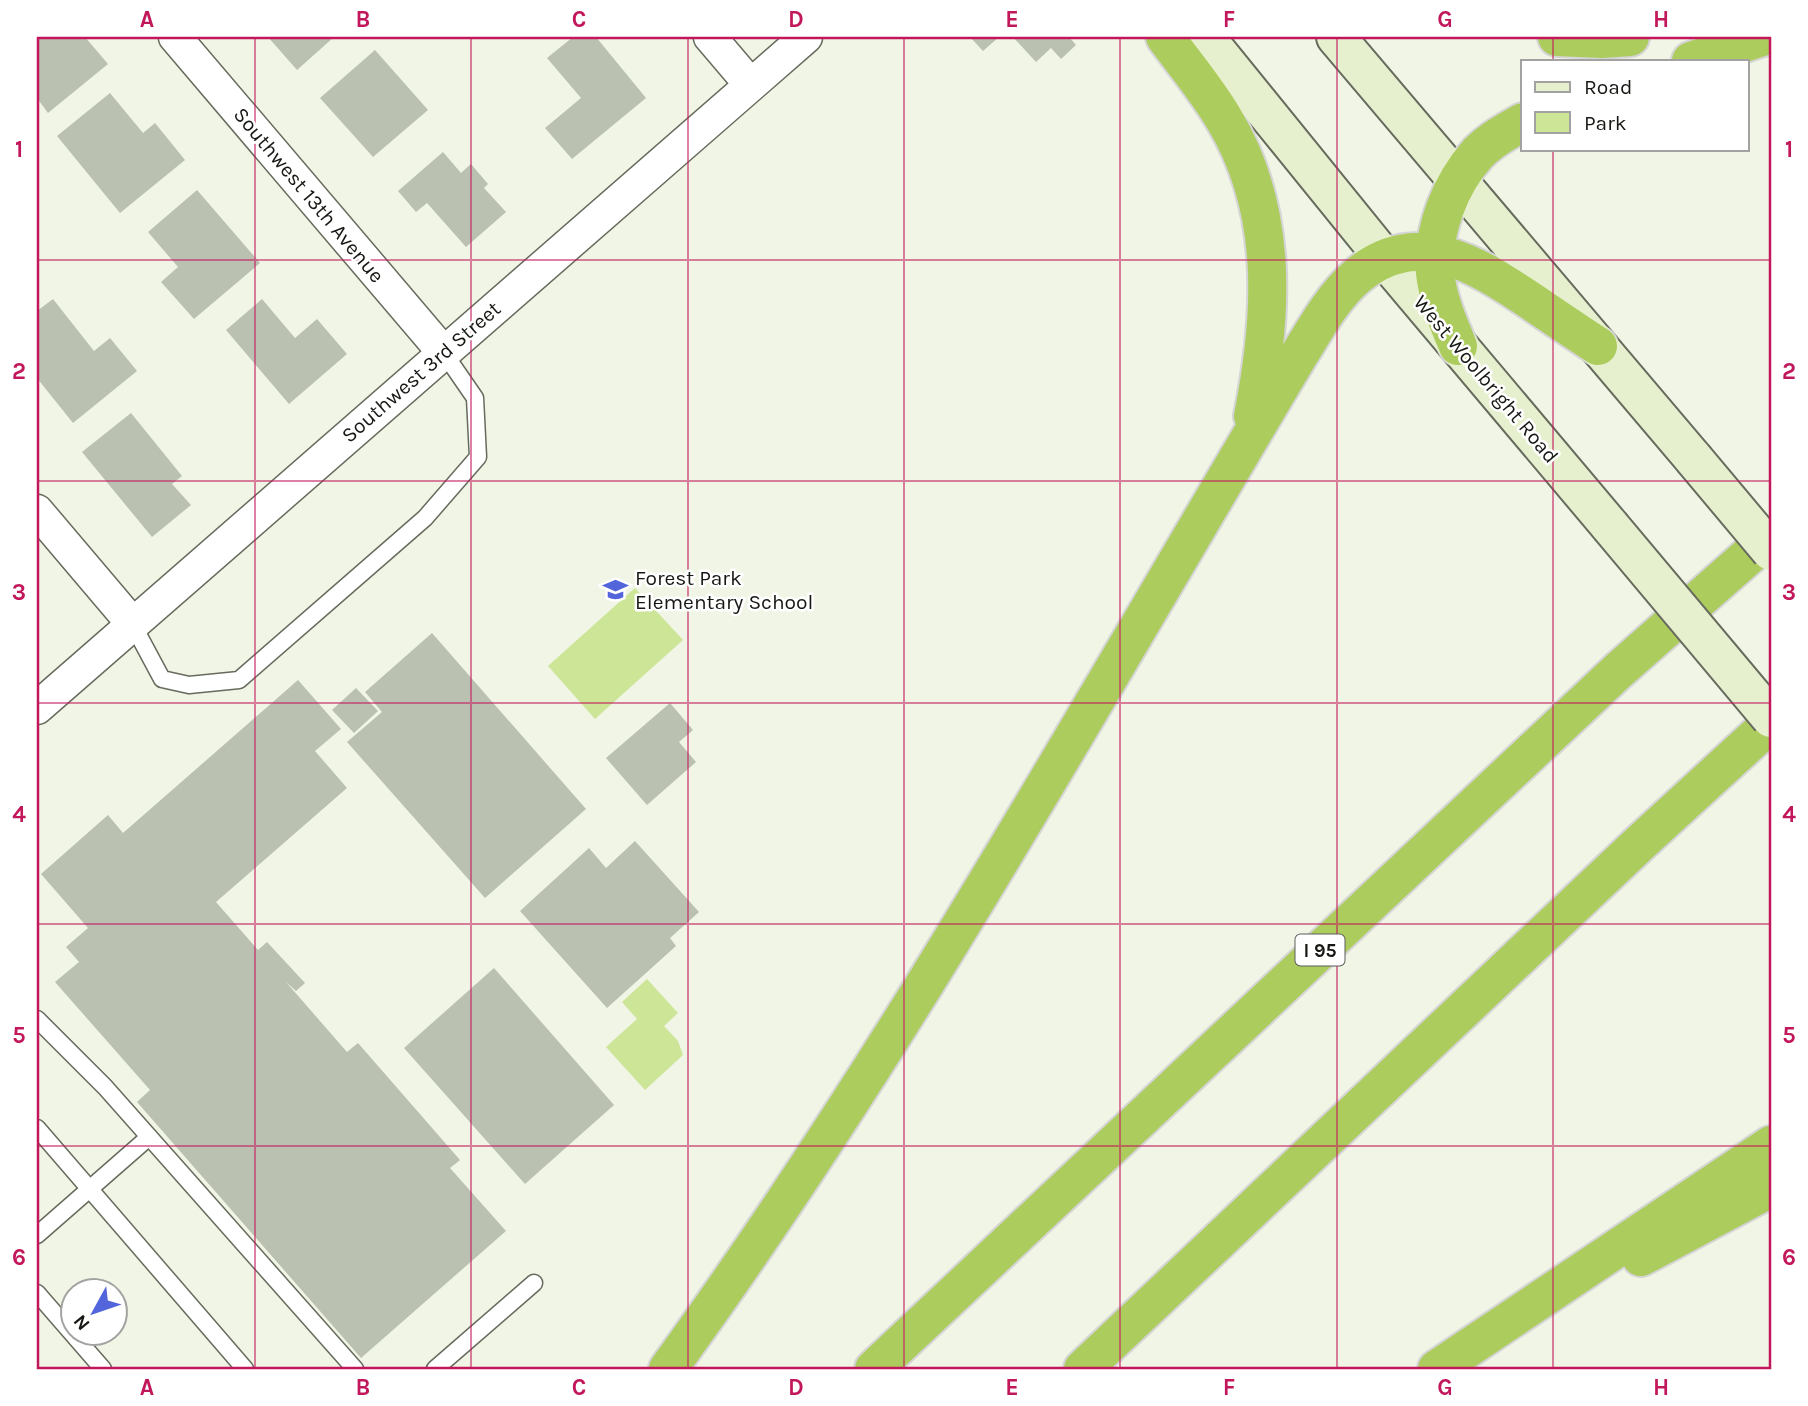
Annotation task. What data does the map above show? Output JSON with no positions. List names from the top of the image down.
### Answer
{
  "streets": {
    "highway": ["I 95"],
    "main road": ["West Woolbright Road"],
    "street": ["Southwest 13th Avenue", "Southwest 3rd Street"]
  },
  "crossings": [
    ["Southwest 13th Avenue", "Southwest 3rd Street"]
  ],
  "places": {
    "school or university": ["Forest Park Elementary School"]
  },
  "legend": ["Road", "Park"],
  "north": "bottom left",
  "grid": {
    "columns": [
      "A",
      "B",
      "C",
      "D",
      "E",
      "F",
      "G",
      "H"
    ],
    "rows": [
      "1",
      "2",
      "3",
      "4",
      "5",
      "6"
    ]
  }
}
